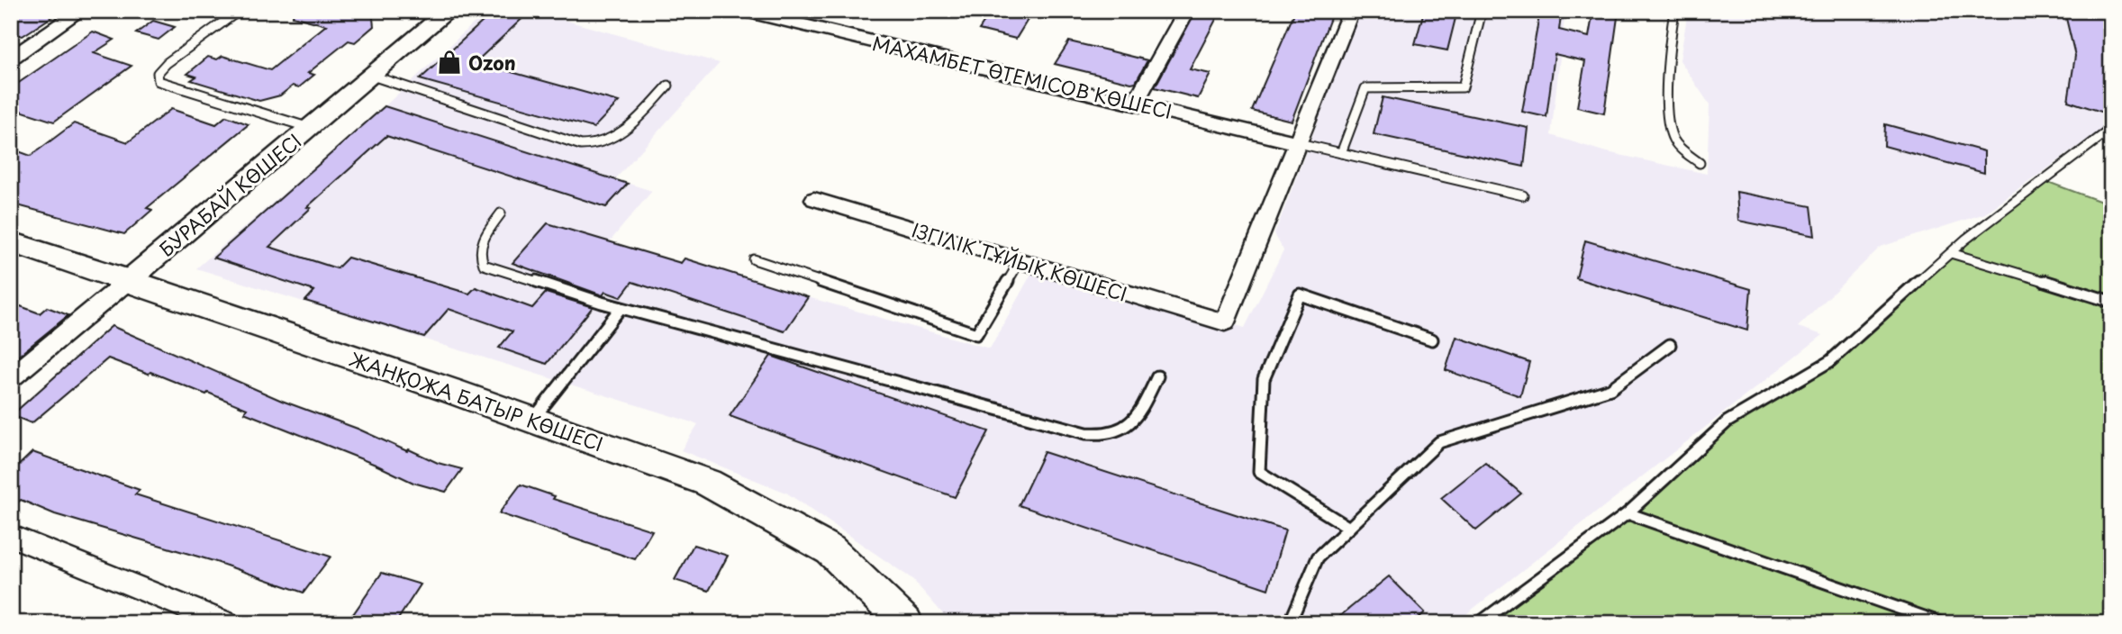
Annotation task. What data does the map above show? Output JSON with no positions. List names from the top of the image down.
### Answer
{
  "streets": {
    "main road": ["ЖАНҚОЖА БАТЫР КӨШЕСІ"],
    "street": ["МАХАМБЕТ ӨТЕМІСОВ КӨШЕСІ", "БУРАБАЙ КӨШЕСІ", "ІЗГІЛІК ТҰЙЫҚ КӨШЕСІ"]
  },
  "crossings": [
    ["МАХАМБЕТ ӨТЕМІСОВ КӨШЕСІ", "ІЗГІЛІК ТҰЙЫҚ КӨШЕСІ"],
    ["БУРАБАЙ КӨШЕСІ", "ЖАНҚОЖА БАТЫР КӨШЕСІ"]
  ],
  "places": {
    "shop": ["Ozon"]
  }
}
